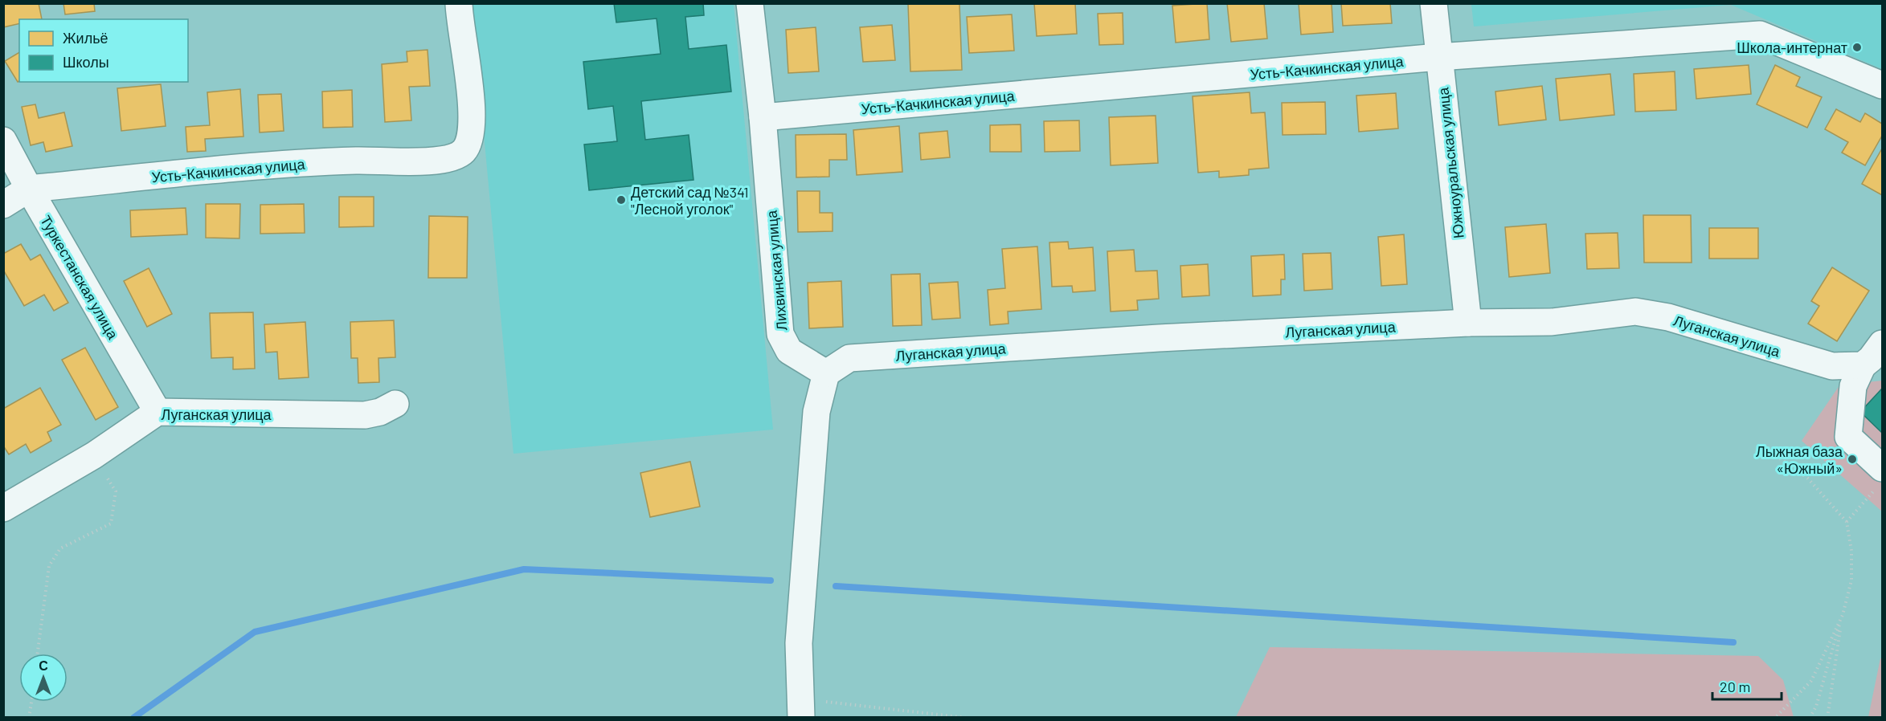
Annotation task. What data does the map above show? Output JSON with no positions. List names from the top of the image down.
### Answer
{
  "streets": {
    "street": [
      "Усть-Качкинская улица",
      "Южноуральская улица",
      "Лихвинская улица",
      "Туркестанская улица",
      "Луганская улица"
    ]
  },
  "crossings": [
    ["Усть-Качкинская улица", "Южноуральская улица"],
    ["Усть-Качкинская улица", "Лихвинская улица"],
    ["Усть-Качкинская улица", "Туркестанская улица"],
    ["Южноуральская улица", "Луганская улица"],
    ["Лихвинская улица", "Луганская улица"],
    ["Туркестанская улица", "Луганская улица"]
  ],
  "places": ["Школа-интернат", "Детский сад №341 \"Лесной уголок\"", "Лыжная база «Южный»"],
  "legend": ["Жильё", "Школы"],
  "scale_bar": "20 m",
  "north": "top"
}
